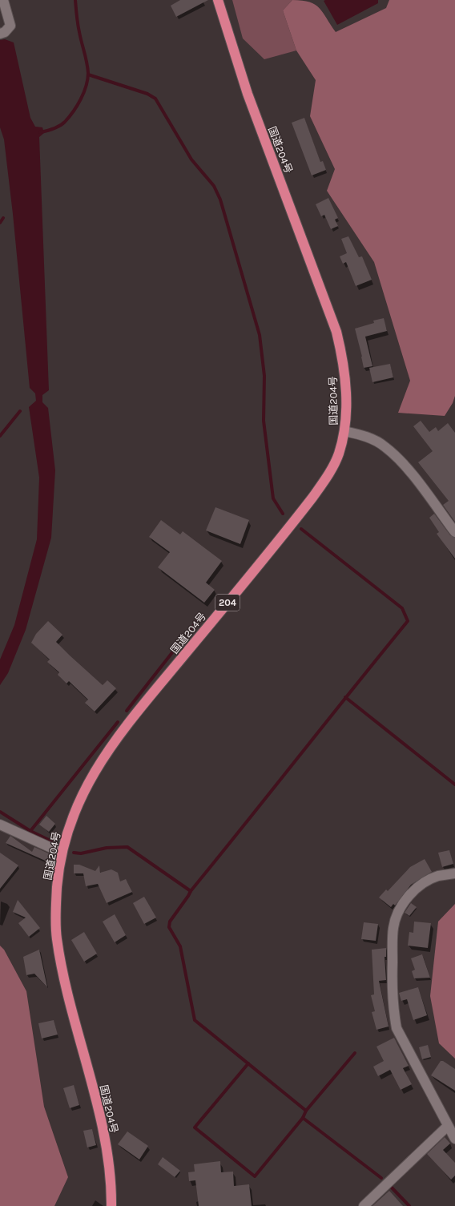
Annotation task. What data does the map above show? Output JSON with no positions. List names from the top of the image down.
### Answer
{
  "streets": {
    "highway": ["国道204号", "204"]
  }
}
